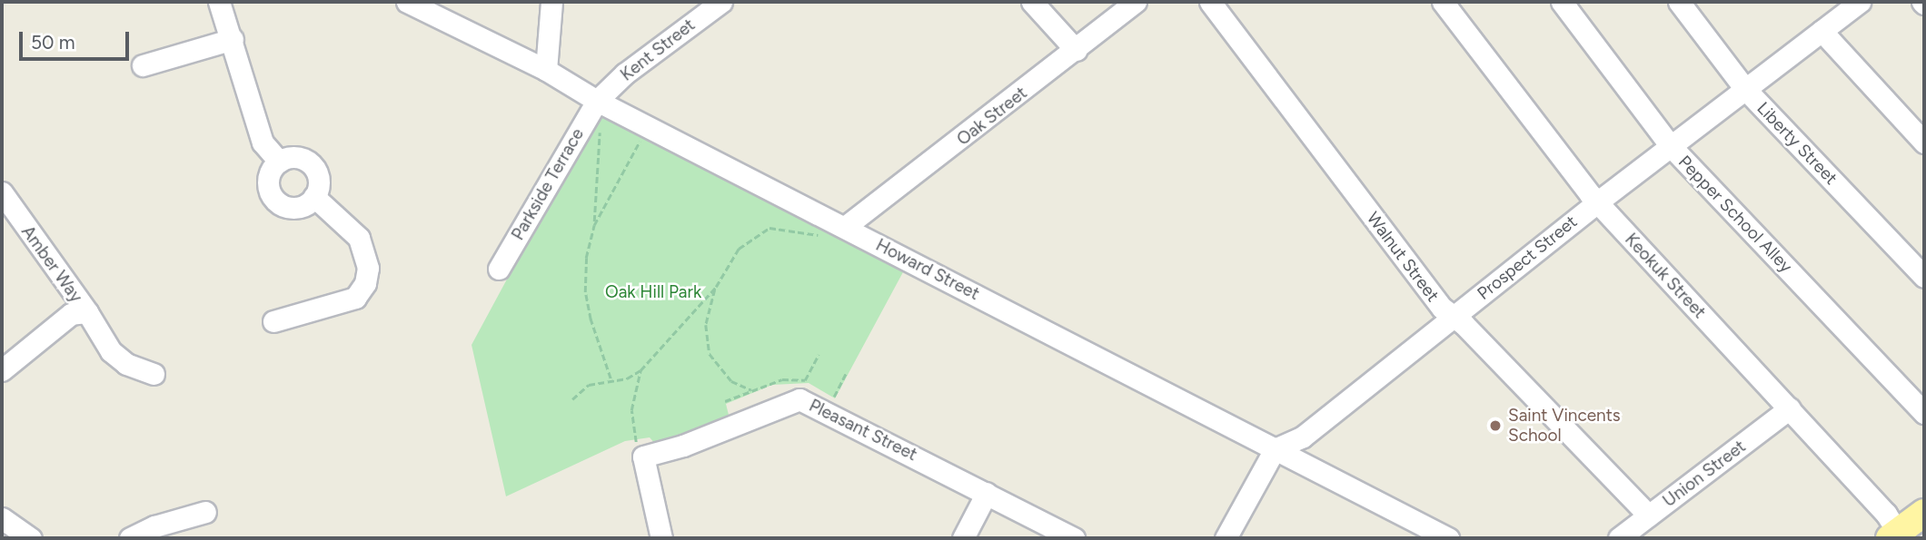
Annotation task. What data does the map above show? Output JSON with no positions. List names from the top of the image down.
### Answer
{
  "streets": {
    "street": [
      "Kent Street",
      "Oak Street",
      "Liberty Street",
      "Parkside Terrace",
      "Pepper School Alley",
      "Walnut Street",
      "Prospect Street",
      "Amber Way",
      "Howard Street",
      "Keokuk Street",
      "Pleasant Street",
      "Union Street"
    ]
  },
  "crossings": [
    ["Kent Street", "Parkside Terrace"],
    ["Kent Street", "Howard Street"],
    ["Oak Street", "Howard Street"],
    ["Liberty Street", "Prospect Street"],
    ["Parkside Terrace", "Howard Street"],
    ["Pepper School Alley", "Prospect Street"],
    ["Walnut Street", "Prospect Street"],
    ["Walnut Street", "Union Street"],
    ["Prospect Street", "Howard Street"],
    ["Prospect Street", "Keokuk Street"],
    ["Keokuk Street", "Union Street"]
  ],
  "parks": ["Oak Hill Park"],
  "places": ["Saint Vincents School"],
  "scale_bar": "50 m"
}
